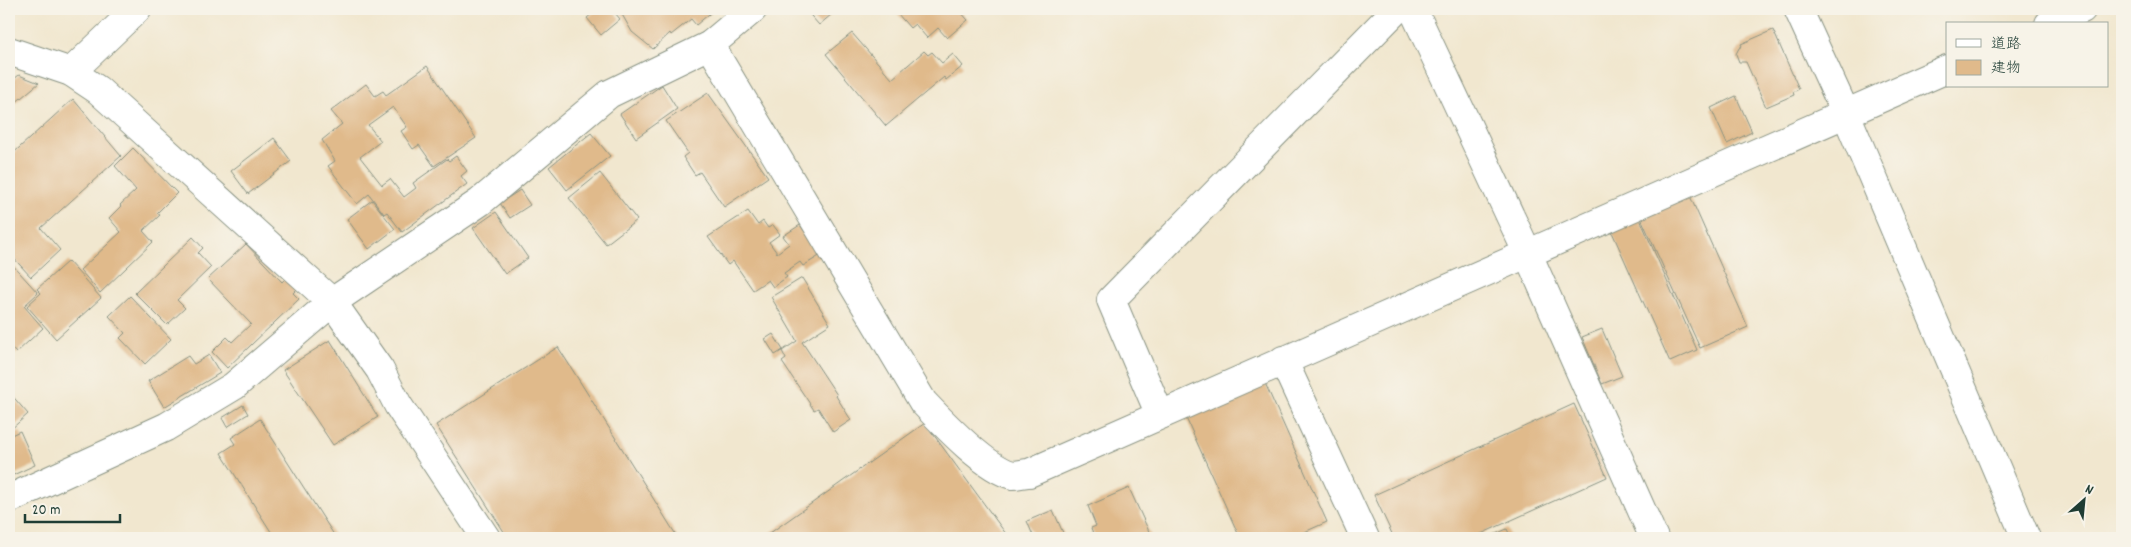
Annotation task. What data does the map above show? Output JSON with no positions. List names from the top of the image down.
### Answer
{
  "legend": ["道路", "建物"],
  "scale_bar": "20 m",
  "north": "top right"
}
